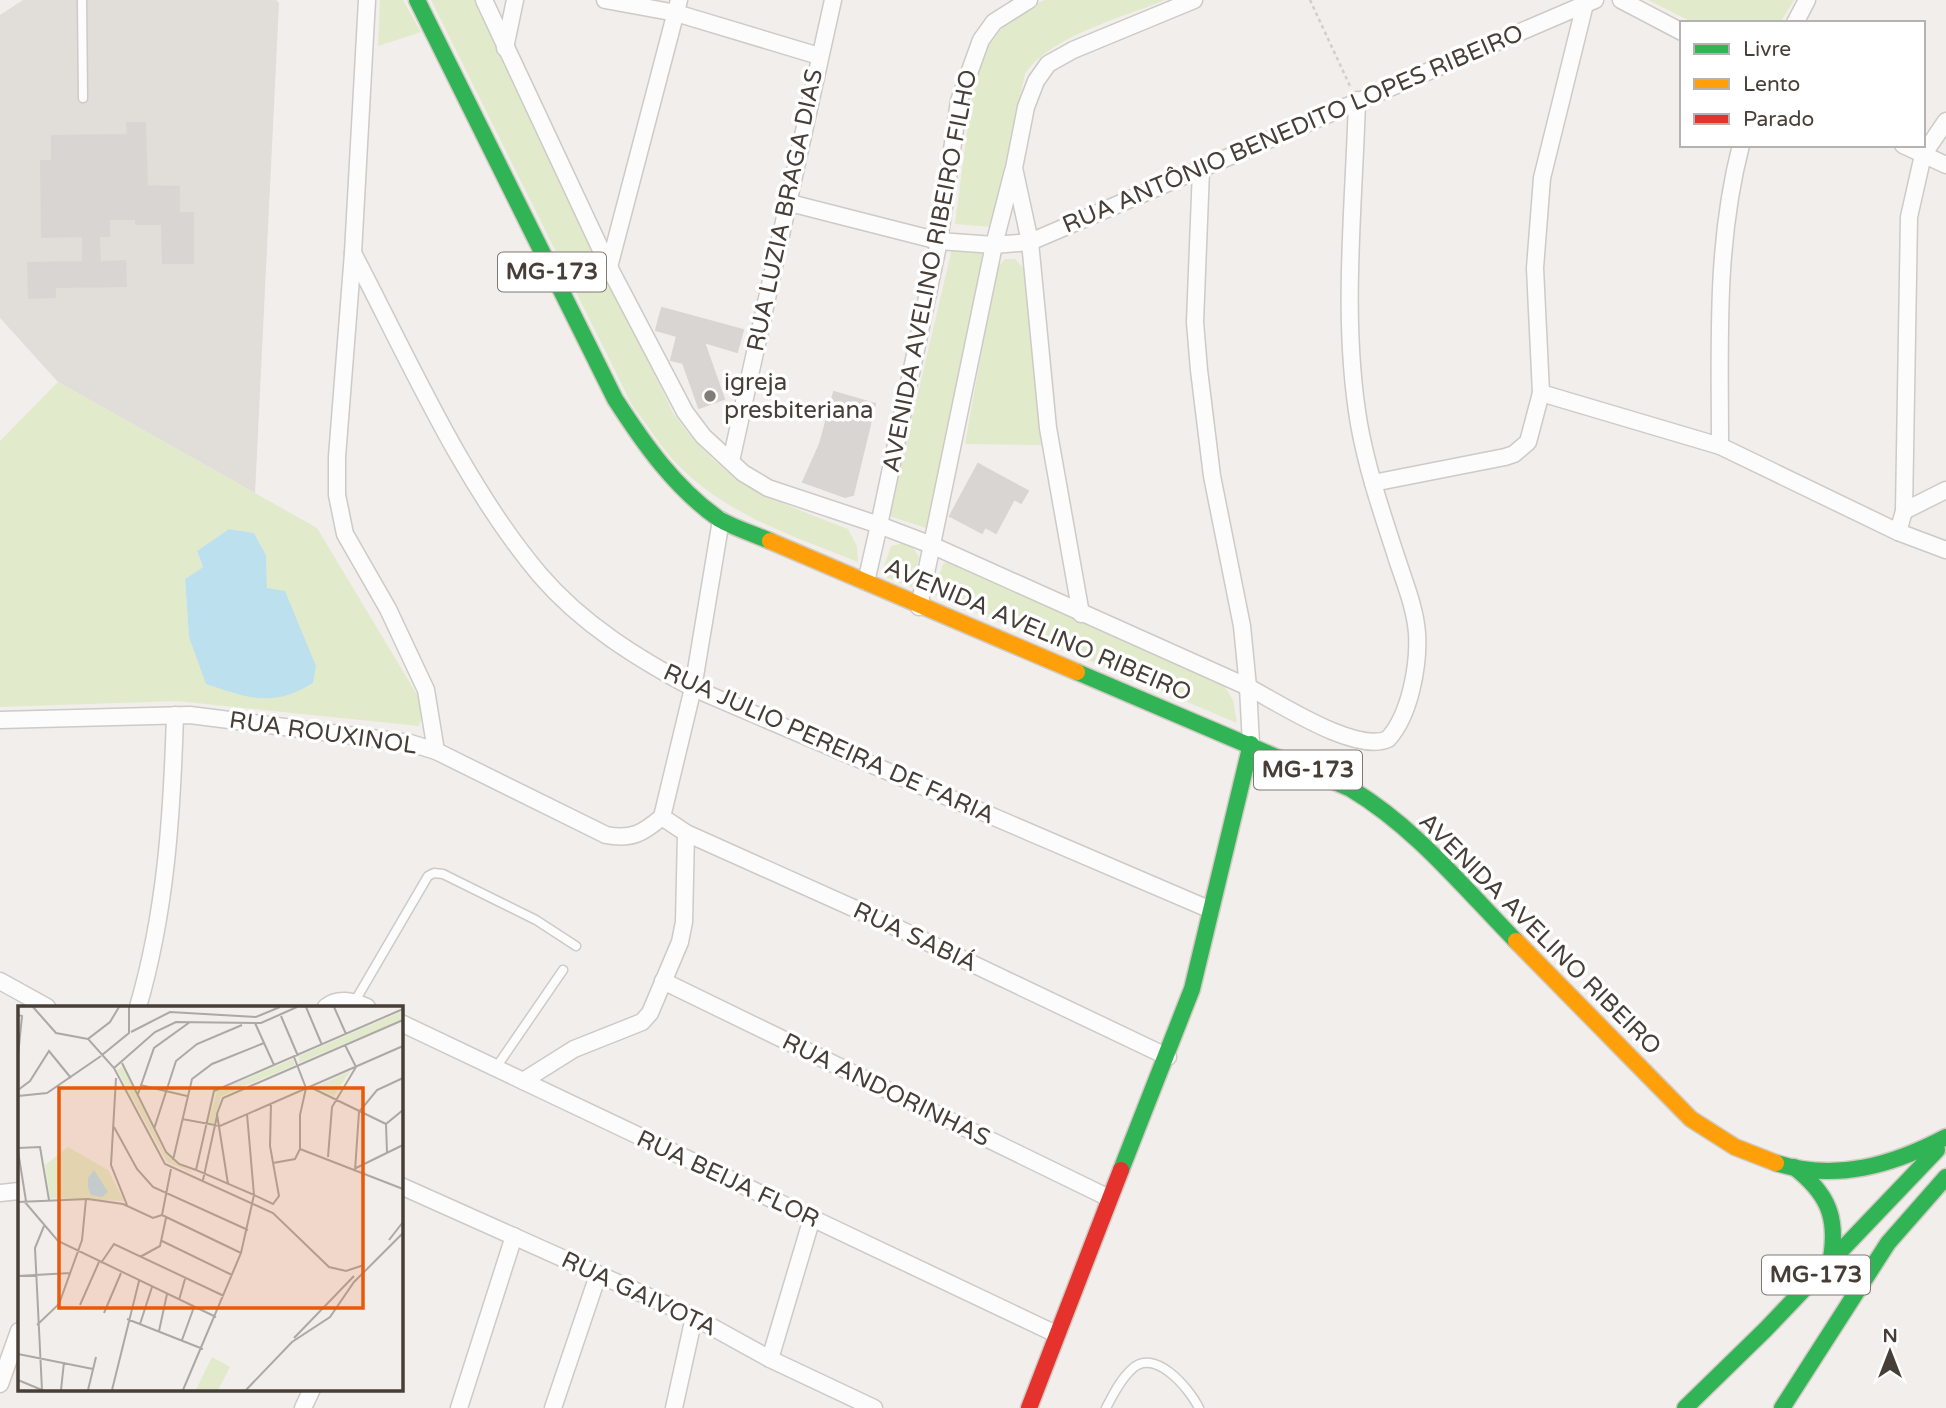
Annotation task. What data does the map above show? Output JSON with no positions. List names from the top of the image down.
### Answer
{
  "streets": {
    "main road": ["MG-173", "AVENIDA AVELINO RIBEIRO"],
    "street": [
      "RUA ANTÔNIO BENEDITO LOPES RIBEIRO",
      "RUA LUZIA BRAGA DIAS",
      "AVENIDA AVELINO RIBEIRO FILHO",
      "RUA ROUXINOL",
      "RUA JULIO PEREIRA DE FARIA",
      "RUA SABIÁ",
      "RUA ANDORINHAS",
      "RUA BEIJA FLOR",
      "RUA GAIVOTA"
    ]
  },
  "crossings": [
    ["RUA ANTÔNIO BENEDITO LOPES RIBEIRO", "RUA LUZIA BRAGA DIAS"],
    ["RUA ANTÔNIO BENEDITO LOPES RIBEIRO", "AVENIDA AVELINO RIBEIRO FILHO"],
    ["RUA LUZIA BRAGA DIAS", "MG-173"],
    ["AVENIDA AVELINO RIBEIRO FILHO", "MG-173"],
    ["AVENIDA AVELINO RIBEIRO FILHO", "AVENIDA AVELINO RIBEIRO"],
    ["MG-173", "AVENIDA AVELINO RIBEIRO"],
    ["RUA ROUXINOL", "RUA SABIÁ"]
  ],
  "places": ["igreja presbiteriana"],
  "legend": ["Livre", "Lento", "Parado"],
  "north": "top"
}
